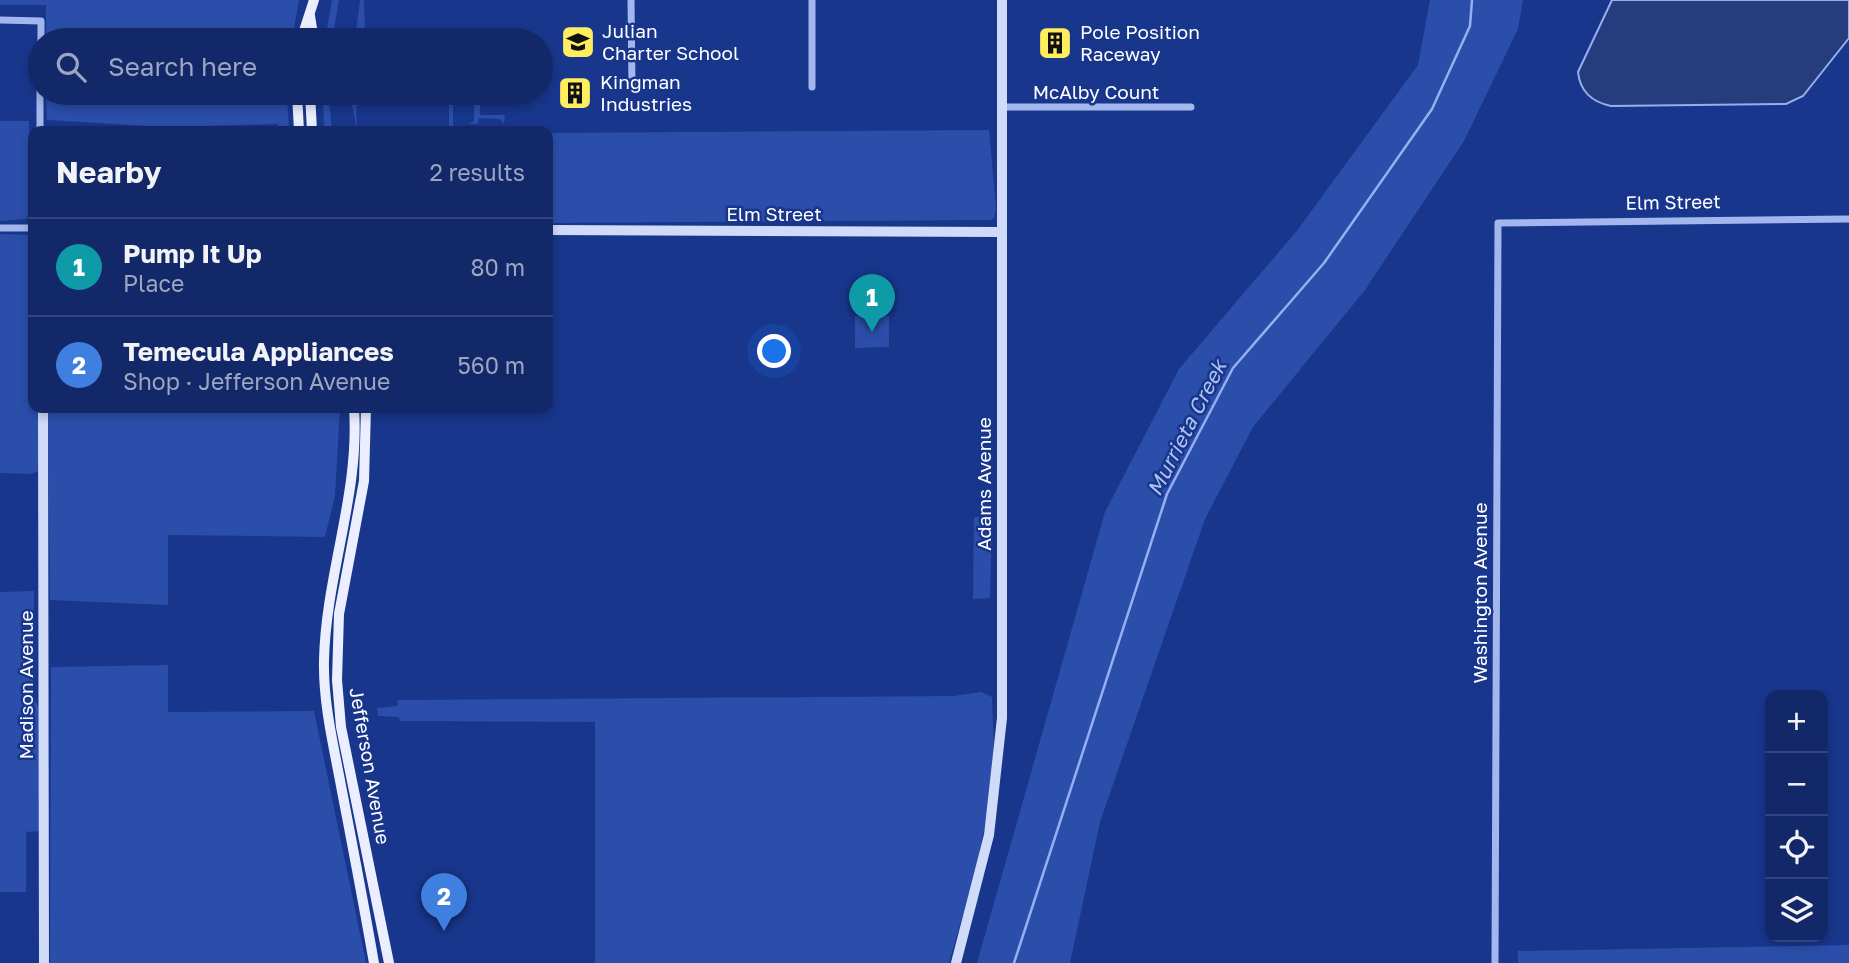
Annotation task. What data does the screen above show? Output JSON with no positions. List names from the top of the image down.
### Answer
{
  "streets": {
    "main road": ["Jefferson Avenue"],
    "street": [
      "McAlby Count",
      "Elm Street",
      "Adams Avenue",
      "Washington Avenue",
      "Madison Avenue"
    ]
  },
  "crossings": [
    ["McAlby Count", "Adams Avenue"],
    ["Elm Street", "Adams Avenue"],
    ["Elm Street", "Washington Avenue"]
  ],
  "water": ["Murrieta Creek"],
  "places": {
    "school or university": ["Julian Charter School"],
    "building": ["Pole Position Raceway", "Kingman Industries"]
  },
  "page": {
    "search": "Search here",
    "heading": ["Nearby", "2 results"],
    "list": [
      {
        "mark": "1",
        "name": "Pump It Up",
        "note": "Place",
        "value": "80 m"
      },
      {
        "mark": "2",
        "name": "Temecula Appliances",
        "note": "Shop · Jefferson Avenue",
        "value": "560 m"
      }
    ],
    "pins": ["1", "2"],
    "map_buttons": ["+", "−"]
  }
}
